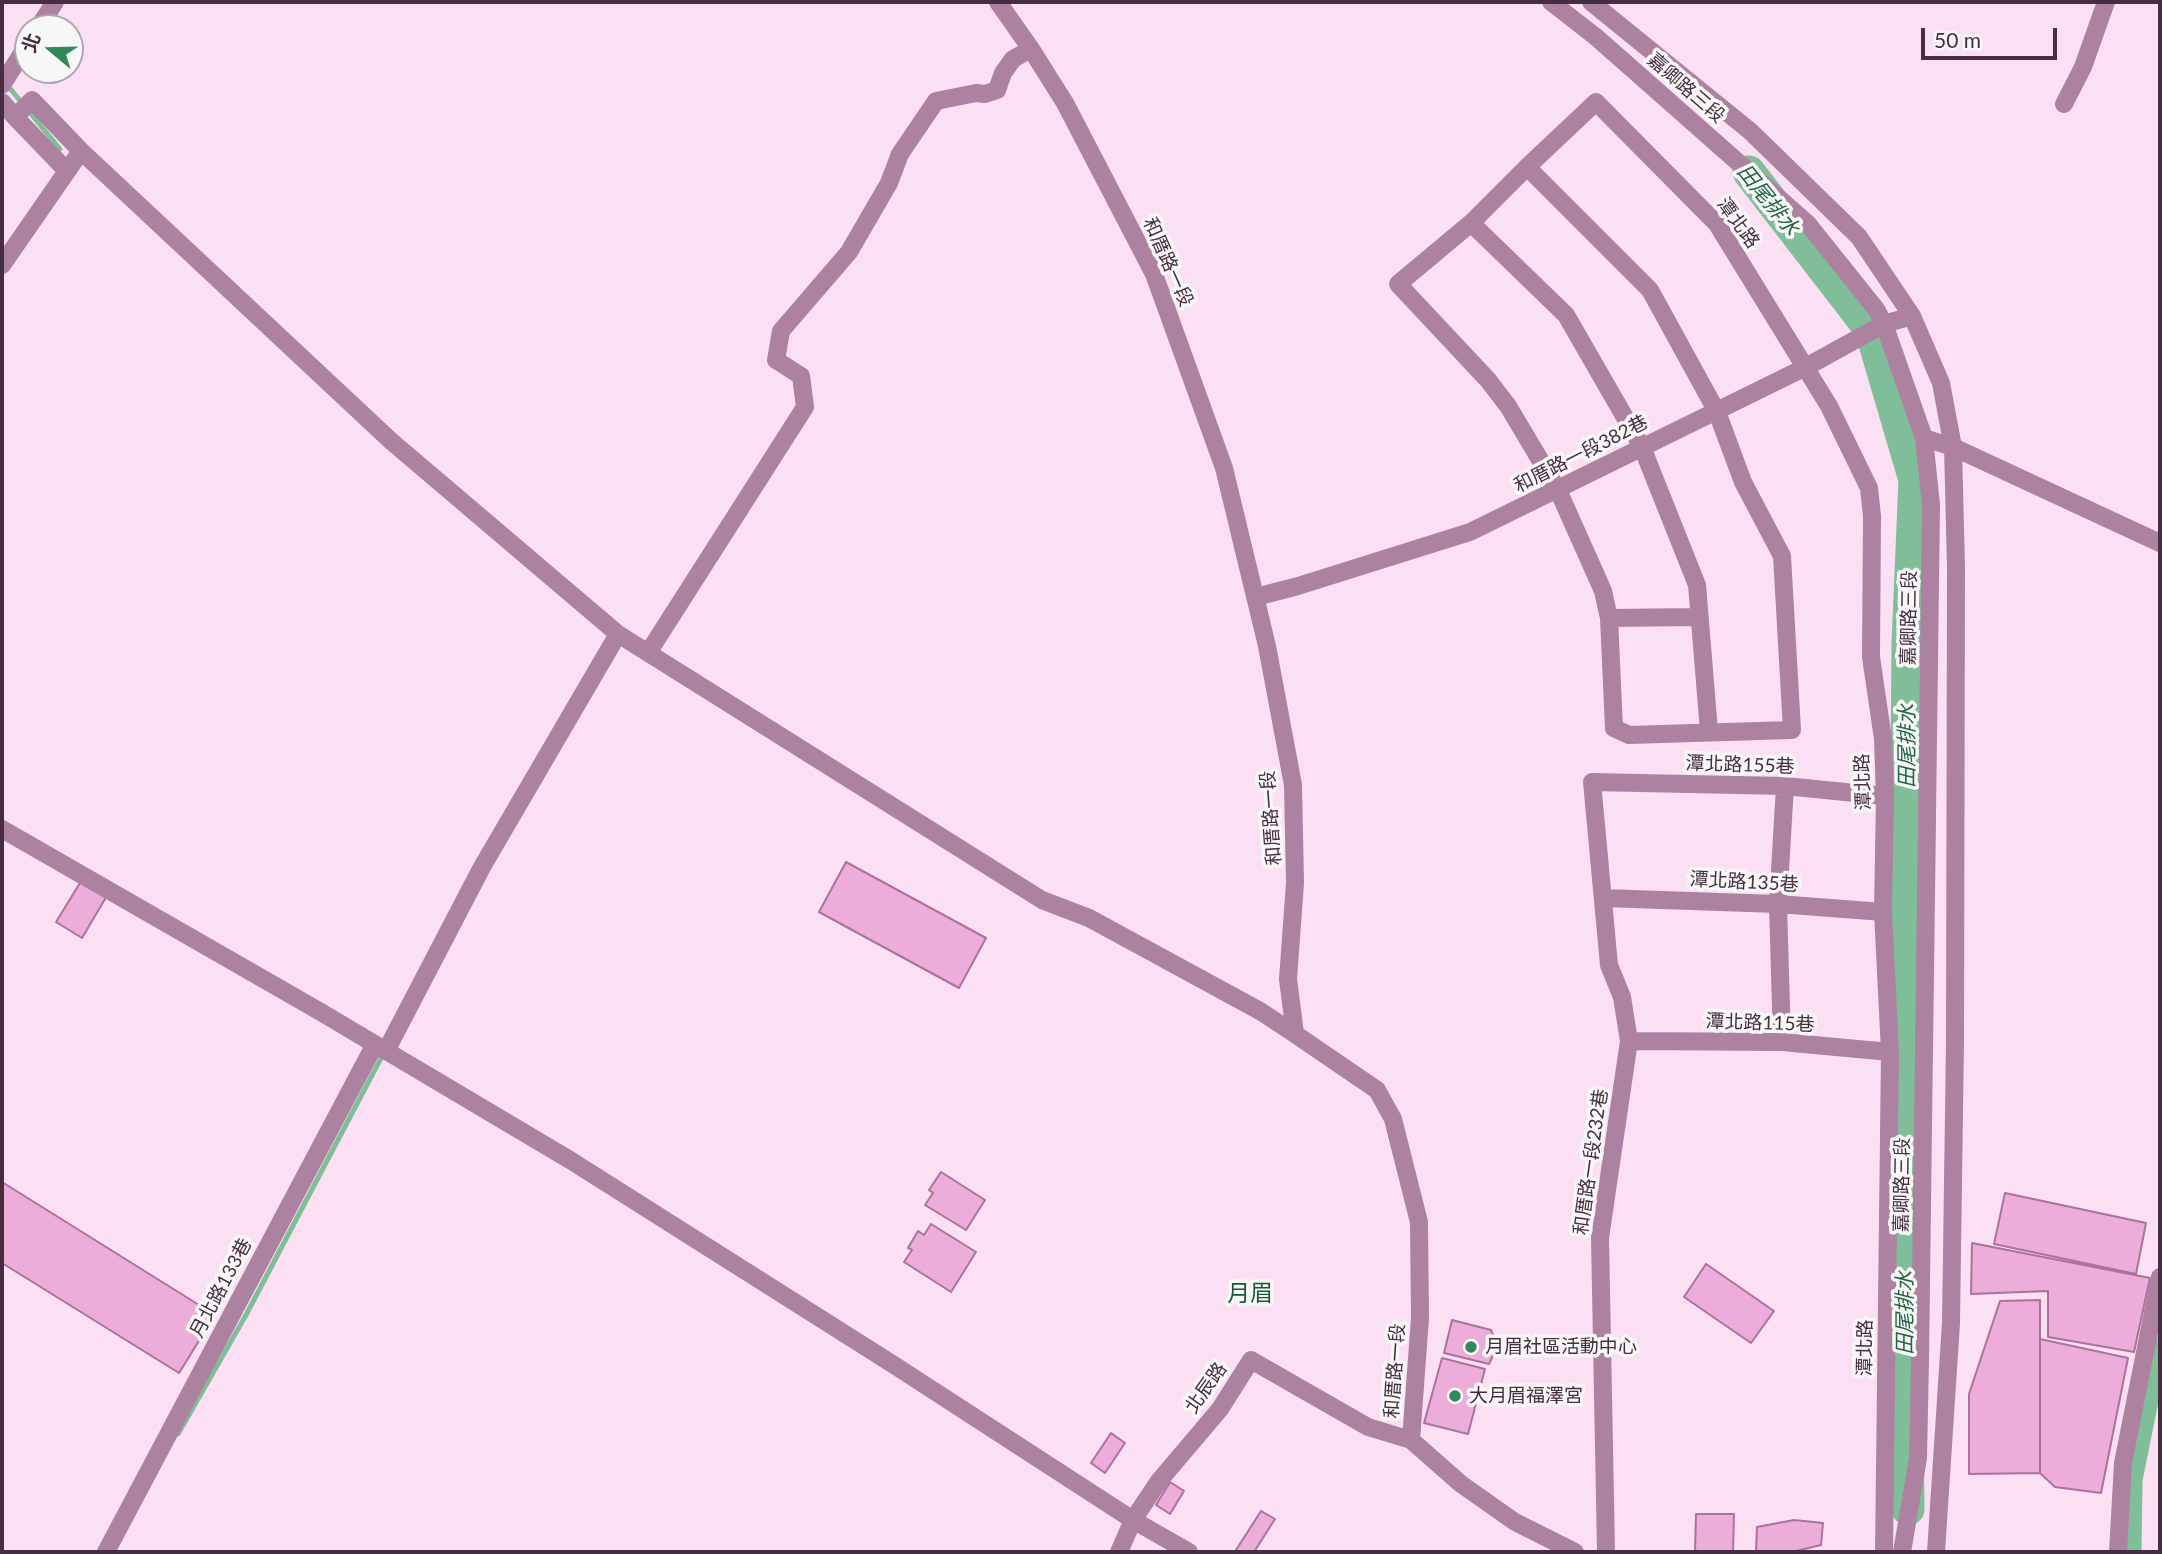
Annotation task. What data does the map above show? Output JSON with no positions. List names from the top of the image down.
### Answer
{
  "streets": {
    "street": [
      "嘉卿路三段",
      "潭北路",
      "和厝路一段",
      "和厝路一段382巷",
      "潭北路155巷",
      "潭北路135巷",
      "潭北路115巷",
      "和厝路一段232巷",
      "月北路133巷",
      "北辰路"
    ]
  },
  "crossings": [
    ["嘉卿路三段", "和厝路一段382巷"],
    ["潭北路", "和厝路一段382巷"],
    ["潭北路", "潭北路155巷"],
    ["潭北路", "潭北路135巷"],
    ["潭北路", "潭北路115巷"],
    ["和厝路一段", "和厝路一段382巷"],
    ["和厝路一段", "北辰路"],
    ["潭北路155巷", "和厝路一段232巷"],
    ["潭北路135巷", "和厝路一段232巷"],
    ["潭北路115巷", "和厝路一段232巷"]
  ],
  "districts": ["月眉"],
  "water": ["田尾排水"],
  "places": ["月眉社區活動中心", "大月眉福澤宮"],
  "scale_bar": "50 m",
  "north": "left"
}
